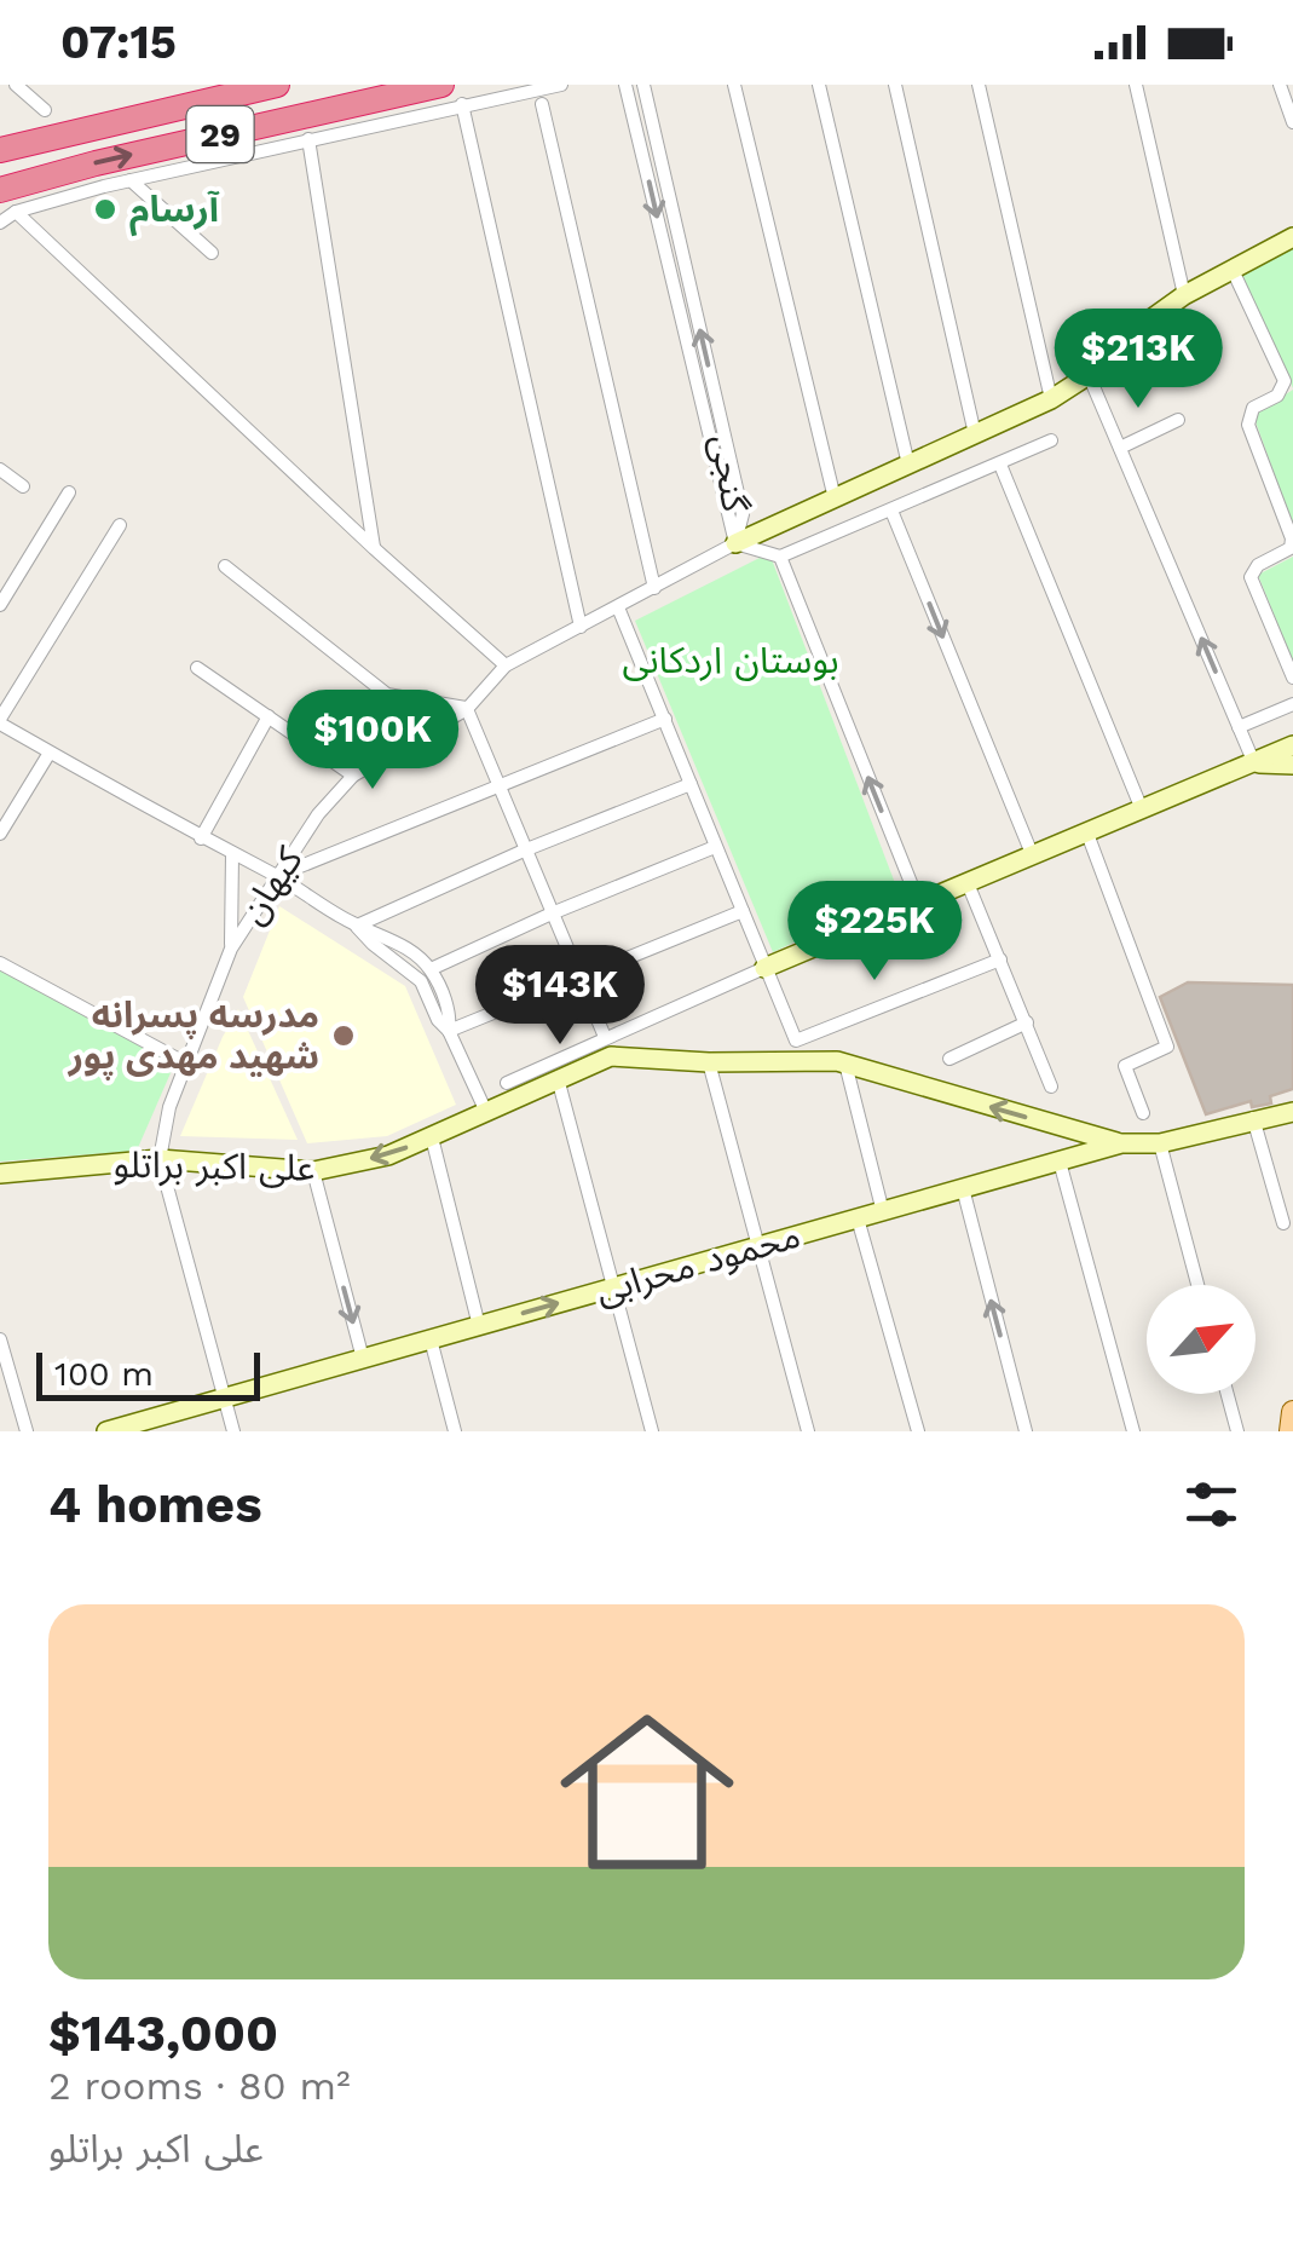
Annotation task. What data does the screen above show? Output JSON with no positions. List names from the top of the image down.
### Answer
{
  "streets": {
    "highway": ["29"],
    "street": [
      "گنجی",
      "کیهان",
      "علی اکبر براتلو",
      "محمود محرابی"
    ]
  },
  "crossings": [
    ["گنجی", "کیهان"],
    ["کیهان", "علی اکبر براتلو"],
    ["علی اکبر براتلو", "محمود محرابی"]
  ],
  "parks": ["بوستان اردکانی"],
  "places": ["آرسام", "مدرسه پسرانه شهید مهدی پور"],
  "scale_bar": "100 m",
  "north": "top right",
  "page": {
    "status": "07:15",
    "price": [
      "$213K",
      "$100K",
      "$225K",
      "$143K"
    ],
    "scale": "100 m",
    "heading": "4 homes",
    "list": [
      {
        "name": "$143,000",
        "note": "2 rooms · 80 m² · علی اکبر براتلو"
      }
    ]
  }
}
